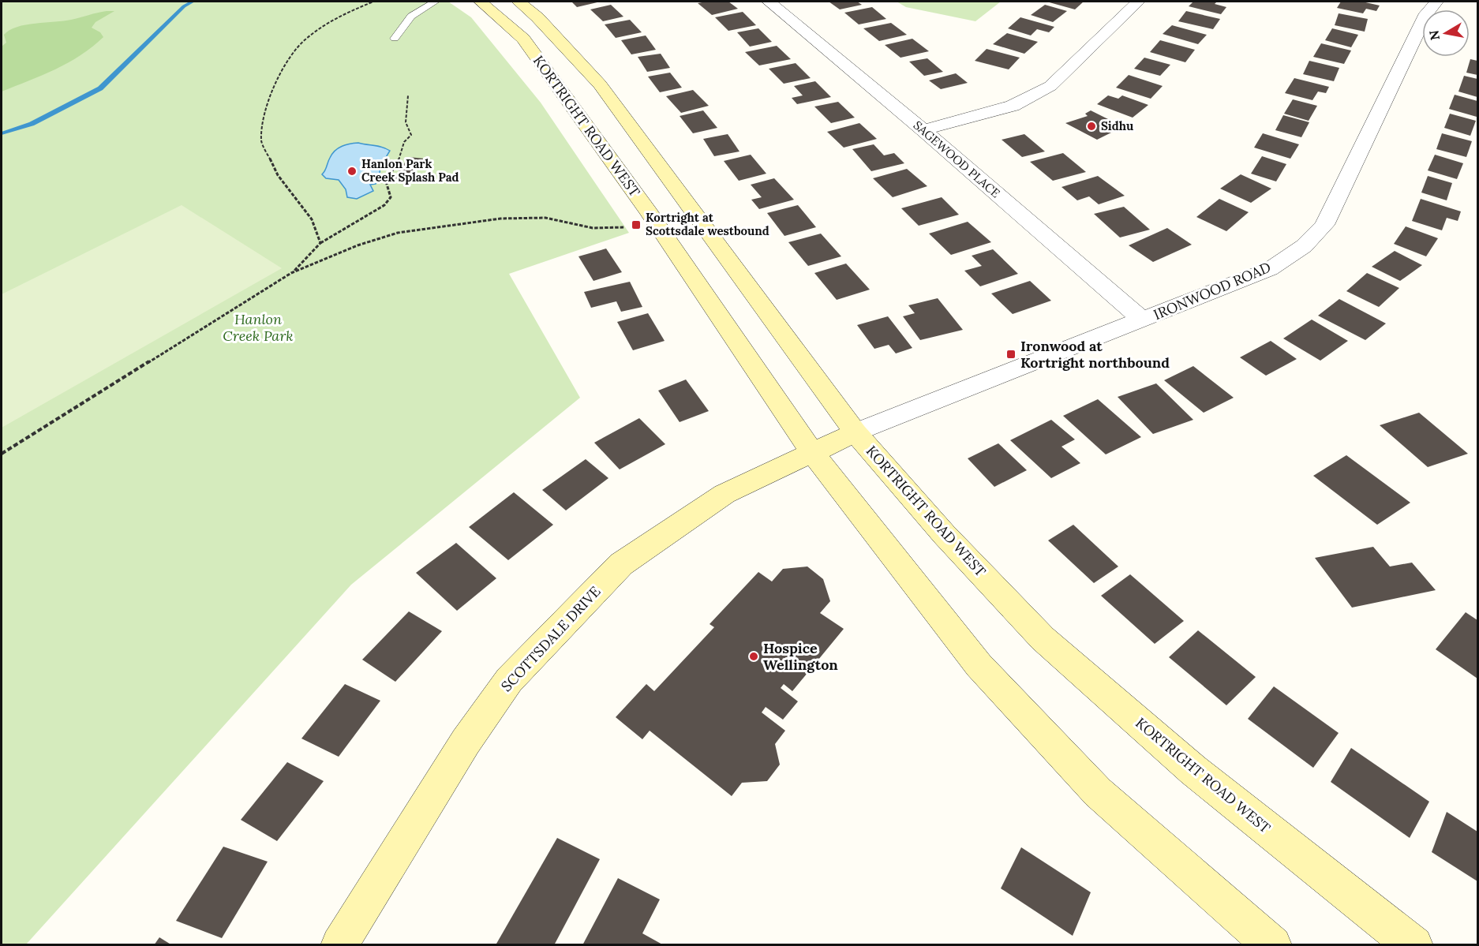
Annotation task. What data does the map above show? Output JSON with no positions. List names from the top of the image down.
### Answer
{
  "streets": {
    "street": [
      "KORTRIGHT ROAD WEST",
      "SAGEWOOD PLACE",
      "IRONWOOD ROAD",
      "SCOTTSDALE DRIVE"
    ]
  },
  "crossings": [
    ["KORTRIGHT ROAD WEST", "IRONWOOD ROAD"],
    ["KORTRIGHT ROAD WEST", "SCOTTSDALE DRIVE"],
    ["SAGEWOOD PLACE", "IRONWOOD ROAD"],
    ["IRONWOOD ROAD", "SCOTTSDALE DRIVE"]
  ],
  "parks": ["Hanlon Creek Park"],
  "places": {
    "other": ["Sidhu", "Hanlon Park Creek Splash Pad", "Hospice Wellington"],
    "transit": ["Kortright at Scottsdale westbound", "Ironwood at Kortright northbound"]
  },
  "north": "left"
}
